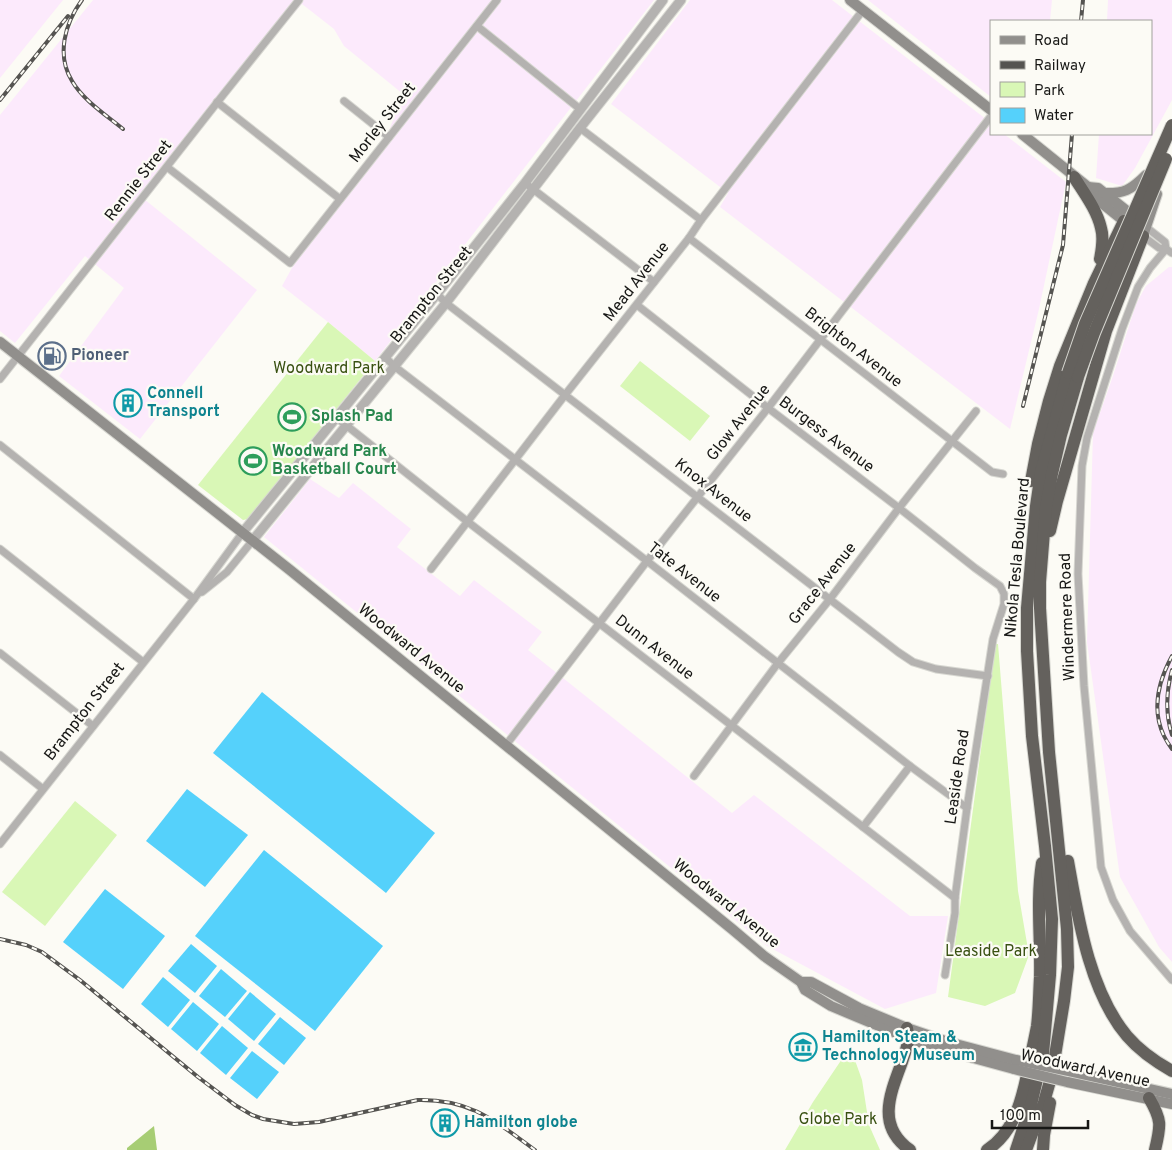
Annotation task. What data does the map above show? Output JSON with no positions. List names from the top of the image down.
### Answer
{
  "streets": {
    "highway": ["Nikola Tesla Boulevard"],
    "main road": ["Woodward Avenue"],
    "street": [
      "Morley Street",
      "Rennie Street",
      "Mead Avenue",
      "Brampton Street",
      "Brighton Avenue",
      "Glow Avenue",
      "Burgess Avenue",
      "Knox Avenue",
      "Tate Avenue",
      "Grace Avenue",
      "Windermere Road",
      "Dunn Avenue",
      "Leaside Road"
    ]
  },
  "crossings": [
    ["Morley Street", "Rennie Street"],
    ["Rennie Street", "Woodward Avenue"],
    ["Mead Avenue", "Brighton Avenue"],
    ["Mead Avenue", "Burgess Avenue"],
    ["Mead Avenue", "Knox Avenue"],
    ["Mead Avenue", "Tate Avenue"],
    ["Mead Avenue", "Dunn Avenue"],
    ["Brampton Street", "Knox Avenue"],
    ["Brampton Street", "Tate Avenue"],
    ["Brampton Street", "Dunn Avenue"],
    ["Brampton Street", "Woodward Avenue"],
    ["Brighton Avenue", "Glow Avenue"],
    ["Brighton Avenue", "Grace Avenue"],
    ["Glow Avenue", "Burgess Avenue"],
    ["Glow Avenue", "Knox Avenue"],
    ["Glow Avenue", "Tate Avenue"],
    ["Glow Avenue", "Dunn Avenue"],
    ["Glow Avenue", "Woodward Avenue"],
    ["Burgess Avenue", "Grace Avenue"],
    ["Burgess Avenue", "Leaside Road"],
    ["Knox Avenue", "Grace Avenue"],
    ["Knox Avenue", "Leaside Road"],
    ["Tate Avenue", "Grace Avenue"],
    ["Tate Avenue", "Leaside Road"],
    ["Grace Avenue", "Dunn Avenue"],
    ["Dunn Avenue", "Leaside Road"]
  ],
  "parks": ["Woodward Park", "Leaside Park", "Globe Park"],
  "places": {
    "fuel station": ["Pioneer"],
    "building": ["Connell Transport", "Hamilton globe"],
    "sports": ["Splash Pad", "Woodward Park Basketball Court"],
    "museum": ["Hamilton Steam & Technology Museum"]
  },
  "legend": [
    "Road",
    "Railway",
    "Park",
    "Water"
  ],
  "scale_bar": "100 m"
}
